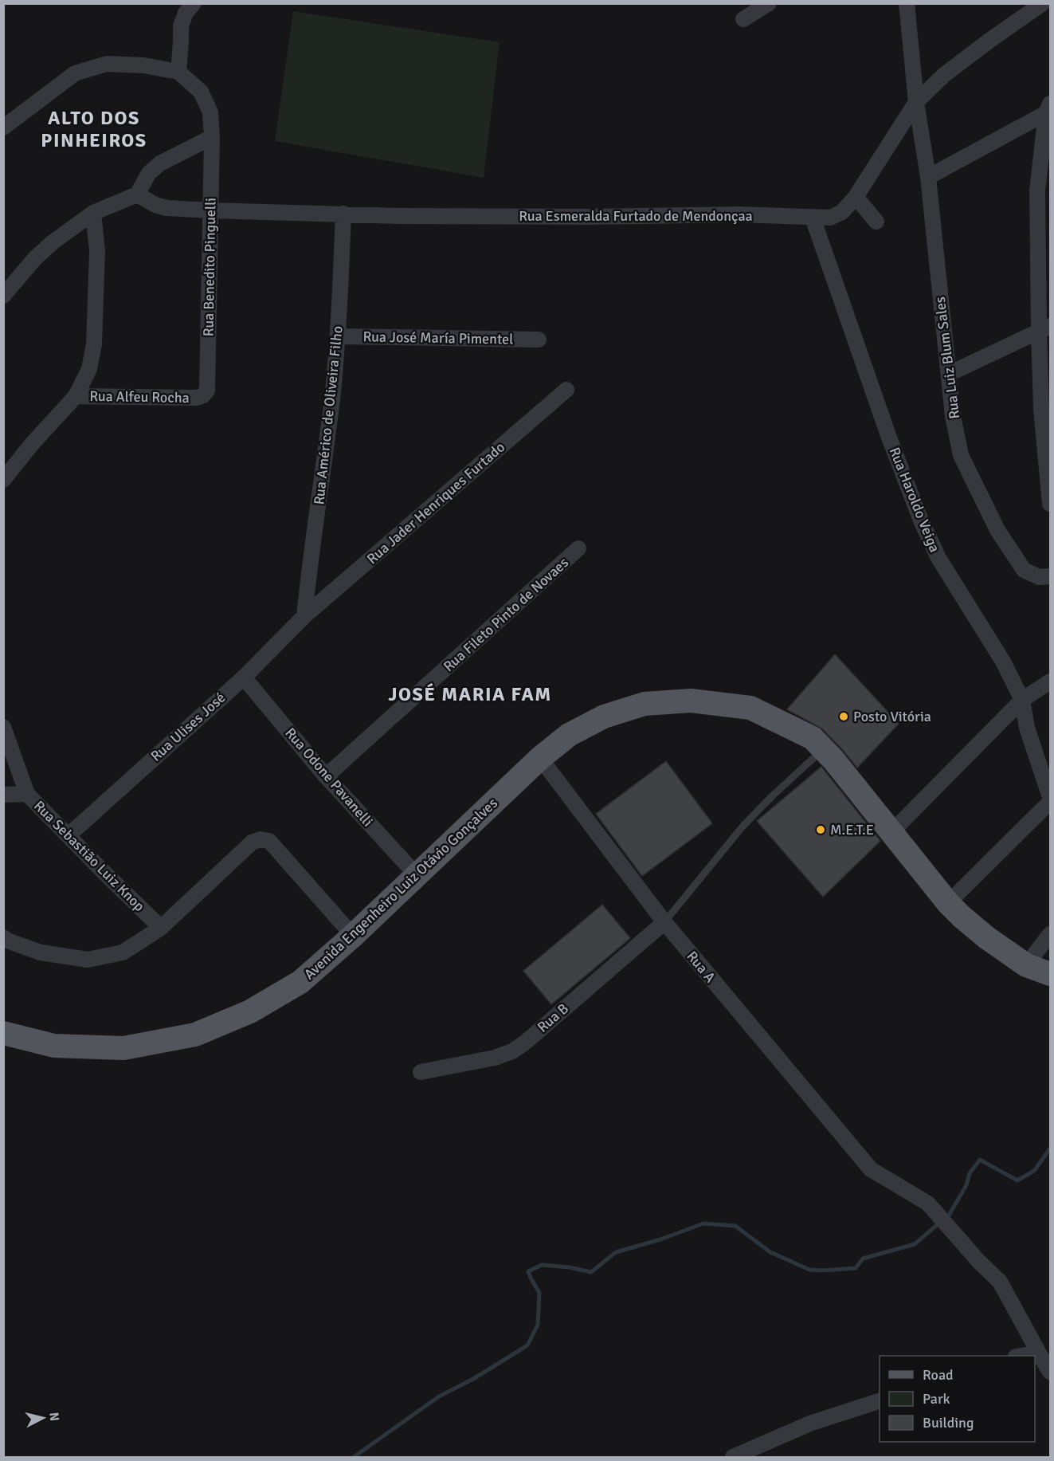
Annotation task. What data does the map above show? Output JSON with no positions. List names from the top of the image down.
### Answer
{
  "streets": {
    "main road": ["Avenida Engenheiro Luiz Otávio Gonçalves"],
    "street": [
      "Rua Esmeralda Furtado de Mendonçaa",
      "Rua Benedito Pinguelli",
      "Rua José María Pimentel",
      "Rua Luiz Blum Sales",
      "Rua Alfeu Rocha",
      "Rua Américo de Oliveira Filho",
      "Rua Haroldo Veiga",
      "Rua Jader Henriques Furtado",
      "Rua Fileto Pinto de Novaes",
      "Rua Ulises José",
      "Rua Odone Pavanelli",
      "Rua Sebastião Luiz Knop",
      "Rua A",
      "Rua B"
    ]
  },
  "crossings": [
    ["Rua Esmeralda Furtado de Mendonçaa", "Rua Benedito Pinguelli"],
    ["Rua Esmeralda Furtado de Mendonçaa", "Rua Luiz Blum Sales"],
    ["Rua Esmeralda Furtado de Mendonçaa", "Rua Américo de Oliveira Filho"],
    ["Rua Esmeralda Furtado de Mendonçaa", "Rua Haroldo Veiga"],
    ["Rua Benedito Pinguelli", "Rua Alfeu Rocha"],
    ["Rua José María Pimentel", "Rua Américo de Oliveira Filho"],
    ["Rua Américo de Oliveira Filho", "Rua Jader Henriques Furtado"],
    ["Rua Américo de Oliveira Filho", "Rua Ulises José"],
    ["Rua Jader Henriques Furtado", "Rua Ulises José"],
    ["Rua Fileto Pinto de Novaes", "Rua Odone Pavanelli"],
    ["Rua Ulises José", "Rua Odone Pavanelli"],
    ["Rua Ulises José", "Rua Sebastião Luiz Knop"],
    ["Rua Odone Pavanelli", "Avenida Engenheiro Luiz Otávio Gonçalves"],
    ["Avenida Engenheiro Luiz Otávio Gonçalves", "Rua A"],
    ["Rua A", "Rua B"]
  ],
  "districts": ["ALTO DOS PINHEIROS", "JOSÉ MARIA FAM"],
  "places": ["Posto Vitória", "M.E.T.E"],
  "legend": ["Road", "Park", "Building"],
  "north": "right"
}
